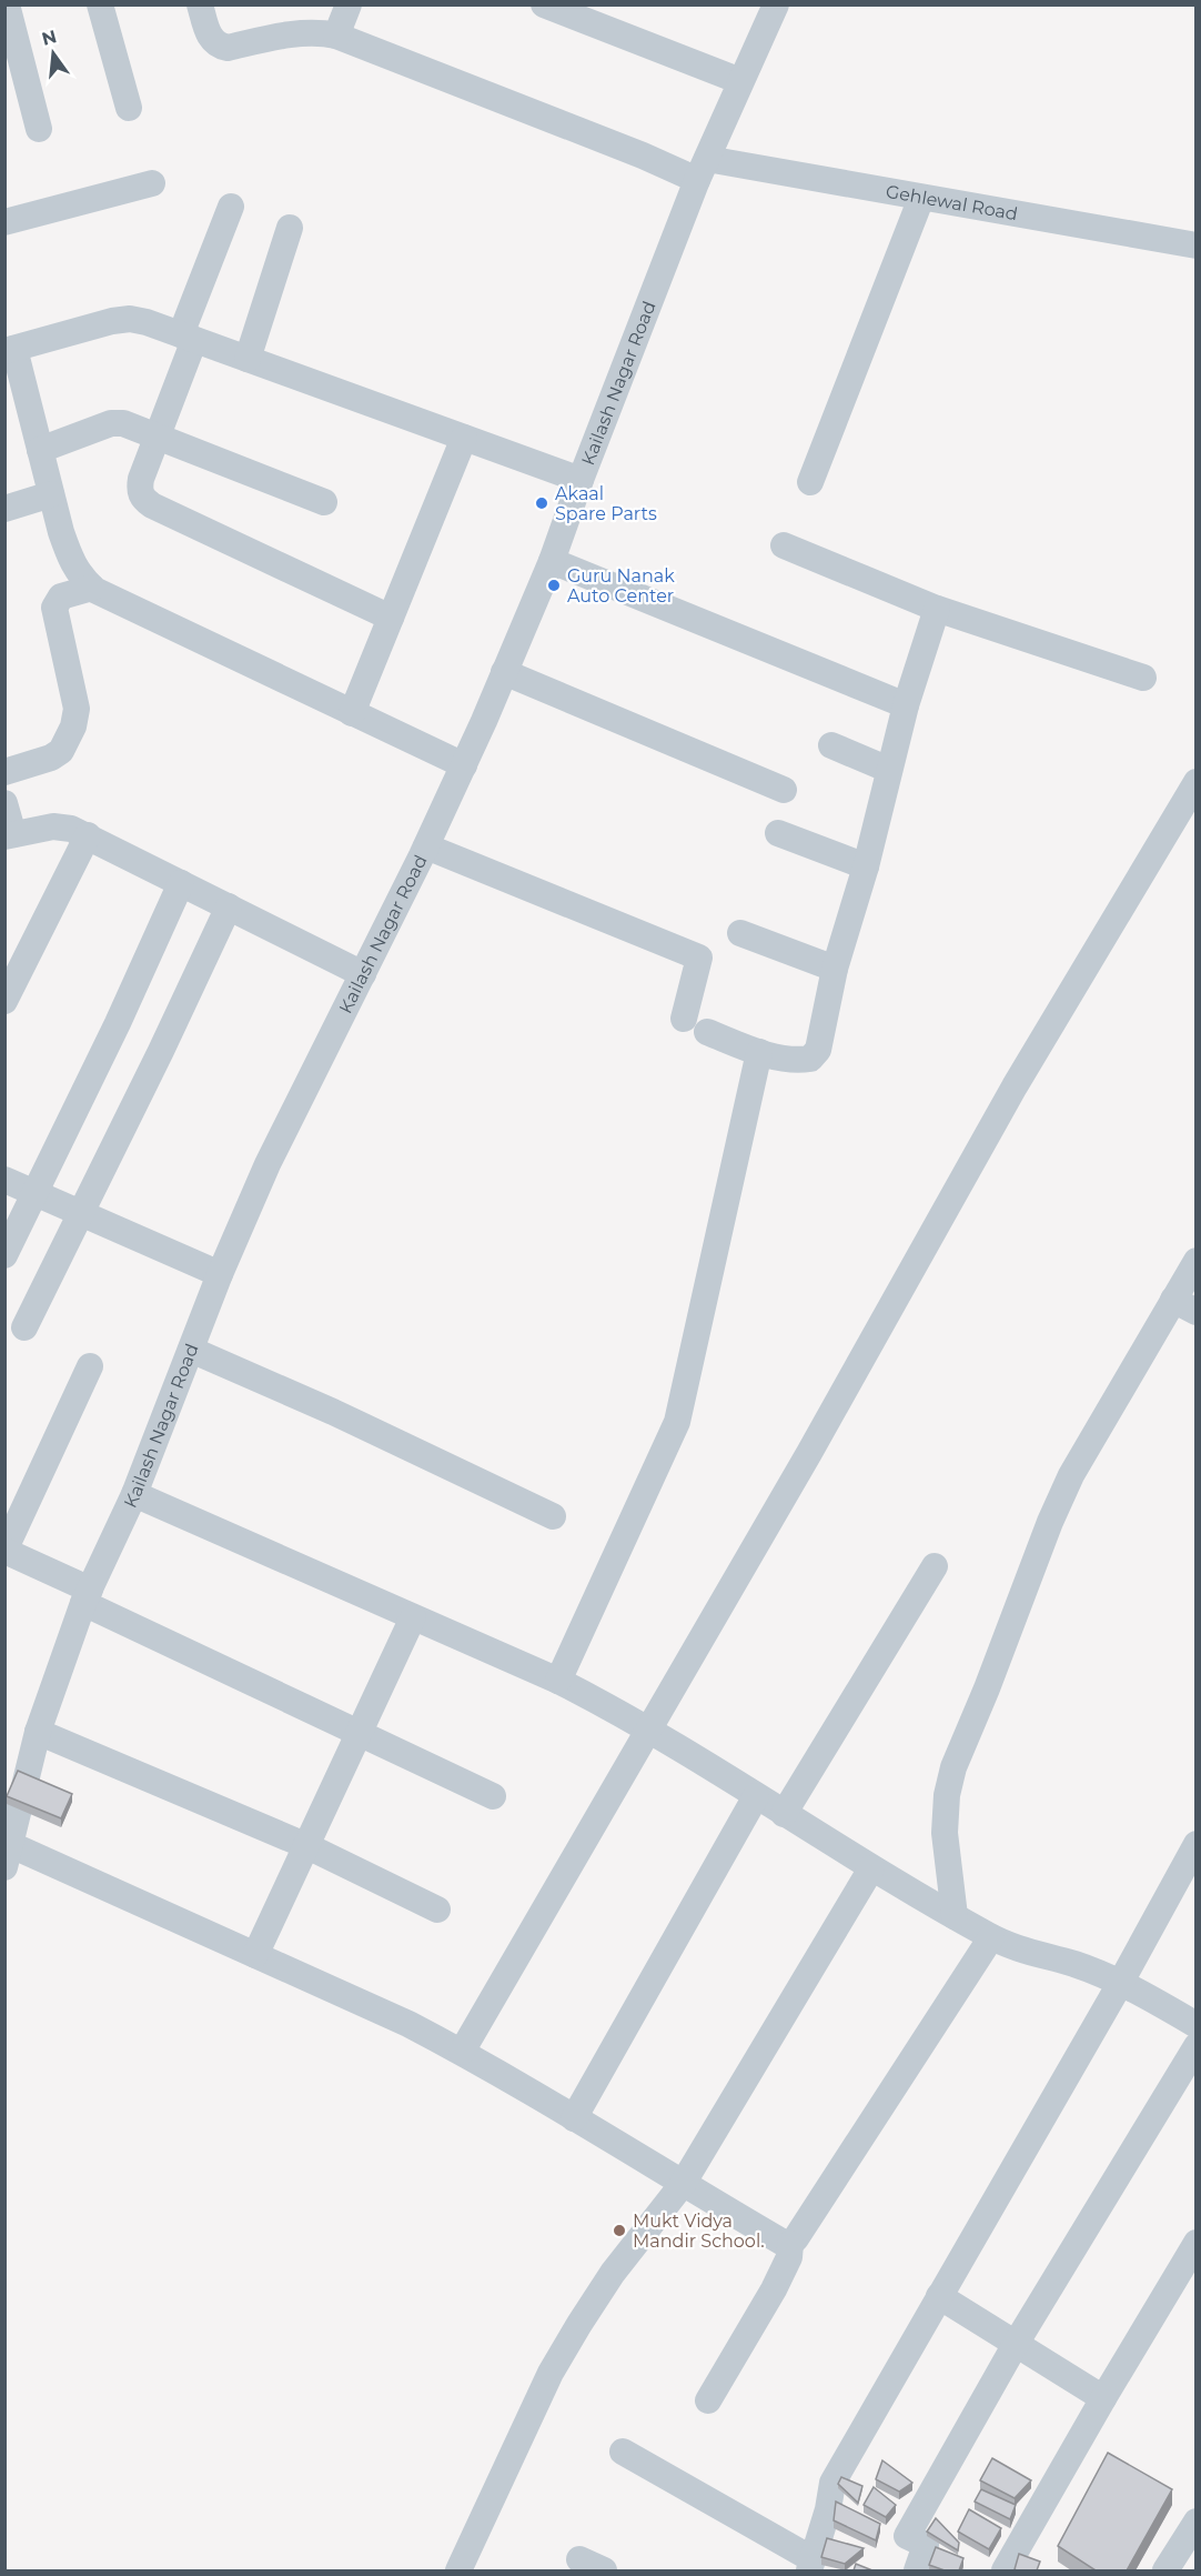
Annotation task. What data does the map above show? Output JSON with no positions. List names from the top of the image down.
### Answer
{
  "streets": {
    "street": ["Gehlewal Road", "Kailash Nagar Road"]
  },
  "crossings": [
    ["Gehlewal Road", "Kailash Nagar Road"]
  ],
  "places": ["Akaal Spare Parts", "Guru Nanak Auto Center", "Mukt Vidya Mandir School."],
  "north": "top"
}
